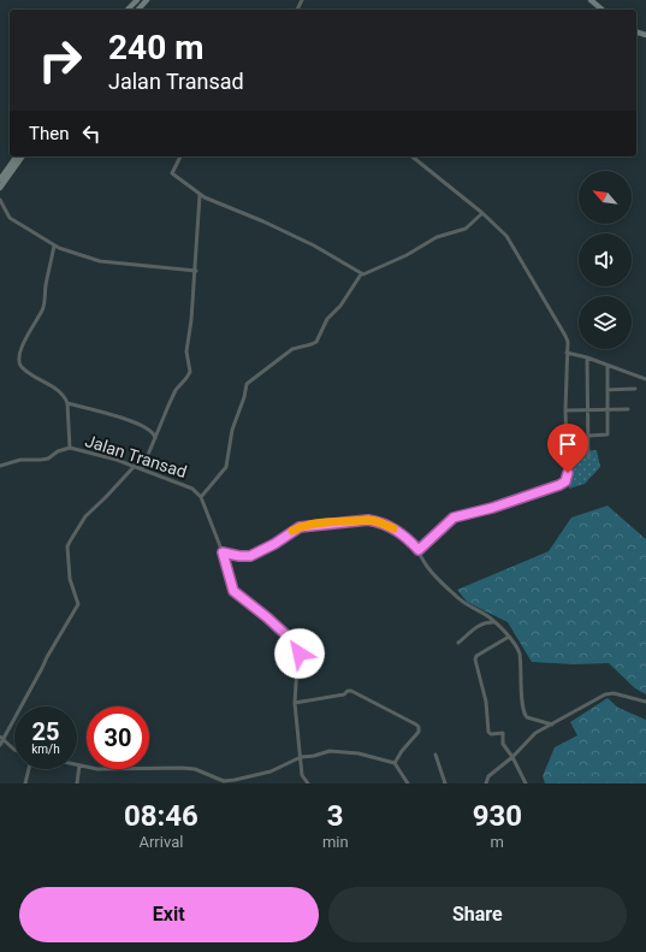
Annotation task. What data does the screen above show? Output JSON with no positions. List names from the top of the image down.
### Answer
{
  "streets": {
    "street": ["Jalan Transad"]
  },
  "north": "top left",
  "page": {
    "turn": ["240 m", "Jalan Transad"],
    "then": "Then",
    "speed": "25 km/h",
    "limit": "30",
    "eta": [
      "08:46",
      "Arrival",
      "3",
      "min",
      "930",
      "m"
    ],
    "buttons": ["Exit", "Share"]
  }
}
